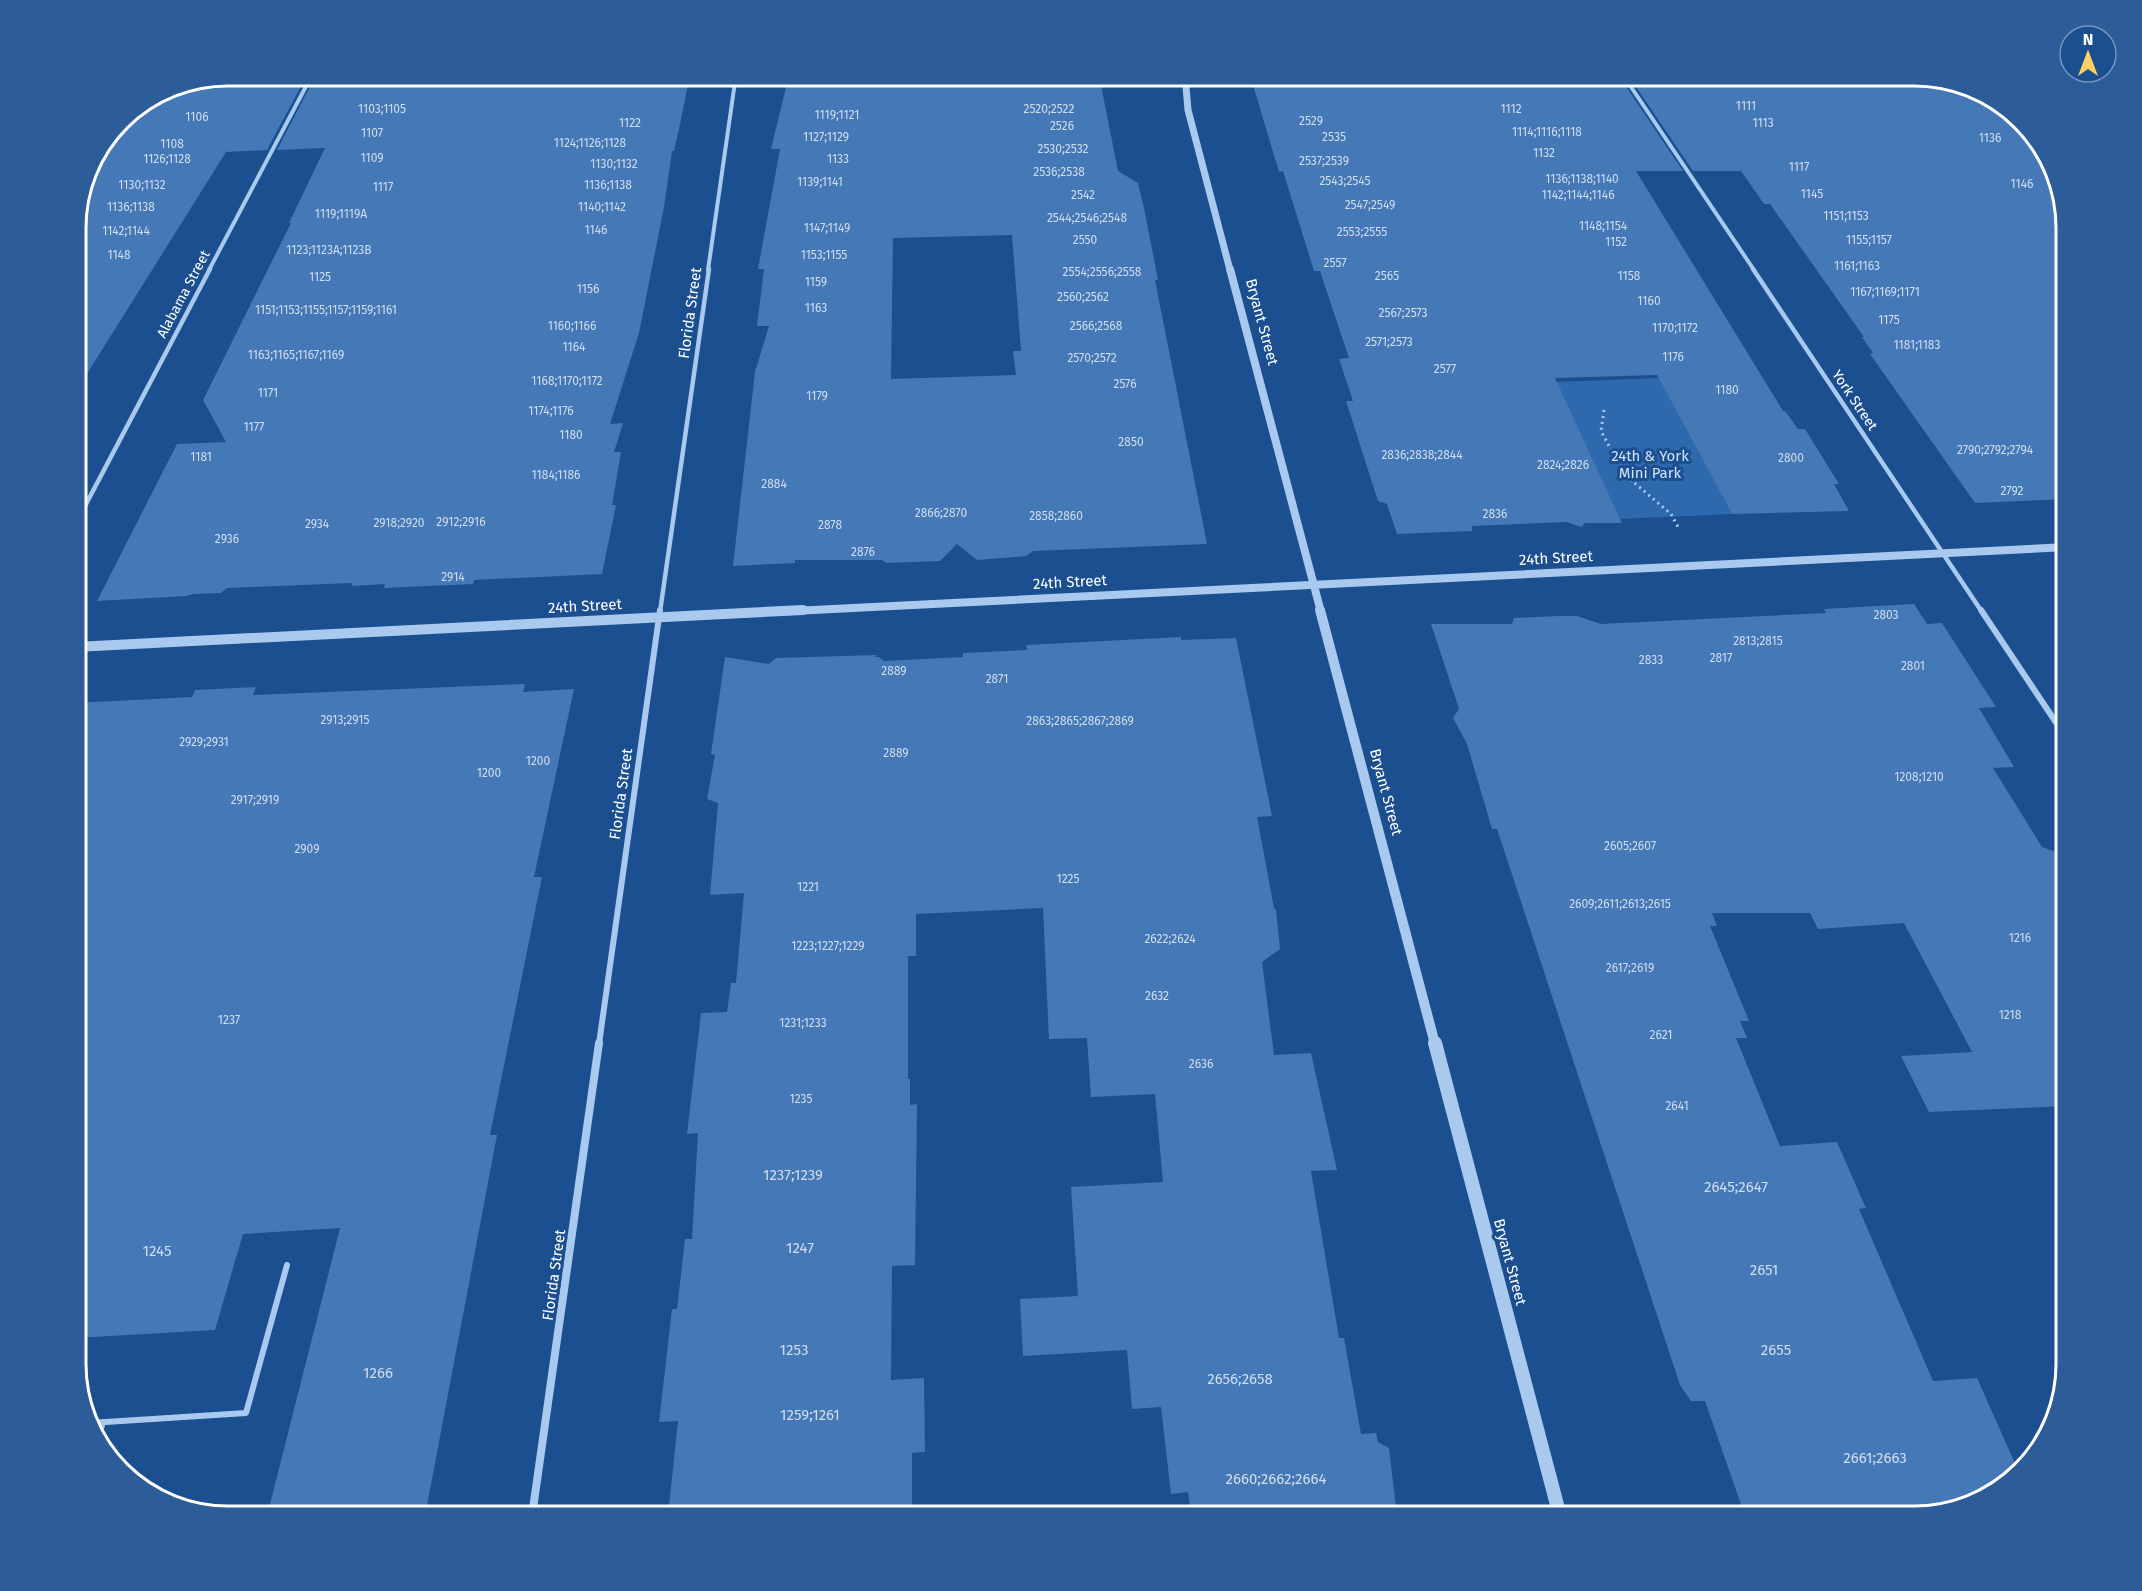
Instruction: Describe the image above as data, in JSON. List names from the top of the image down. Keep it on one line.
{"streets":{"street":["Alabama Street","Florida Street","Bryant Street","York Street","24th Street"]},"crossings":[["Florida Street","24th Street"],["Bryant Street","24th Street"],["York Street","24th Street"]],"parks":["24th & York Mini Park"],"house_numbers":["1111","1103;1105","2520;2522","1112","1119;1121","1106","2529","1122","1113","2526","1114;1116;1118","1107","1127;1129","2535","1136","1124;1126;1128","1108","2530;2532","1132","1109","1126;1128","1133","2537;2539","1130;1132","1117","2536;2538","1136;1138;1140","2543;2545","1139;1141","1146","1130;1132","1136;1138","1117","1145","2542","1142;1144;1146","2547;2549","1136;1138","1140;1142","1119;1119A","1151;1153","2544;2546;2548","1148;1154","1147;1149","1146","1142;1144","2553;2555","2550","1155;1157","1152","1123;1123A;1123B","1148","1153;1155","2557","1161;1163","2554;2556;2558","2565","1158","1125","1159","1156","1167;1169;1171","2560;2562","1160","1163","1151;1153;1155;1157;1159;1161","2567;2573","1175","1160;1166","2566;2568","1170;1172","2571;2573","1181;1183","1164","1163;1165;1167;1169","1176","2570;2572","2577","1168;1170;1172","2576","1180","1171","1179","1174;1176","1177","1180","2850","2790;2792;2794","2836;2838;2844","1181","2800","2824;2826","1184;1186","2884","2792","2866;2870","2836","2858;2860","2912;2916","2918;2920","2934","2878","2936","2876","2914","2803","2813;2815","2817","2833","2801","2889","2871","2913;2915","2863;2865;2867;2869","2929;2931","2889","1200","1200","1208;1210","2917;2919","2605;2607","2909","1225","1221","2609;2611;2613;2615","1216","2622;2624","1223;1227;1229","2617;2619","2632","1218","1237","1231;1233","2621","2636","1235","2641","1237;1239","2645;2647","1247","1245","2651","1253","2655","1266","2656;2658","1259;1261","2661;2663","2660;2662;2664"],"north":"top"}
